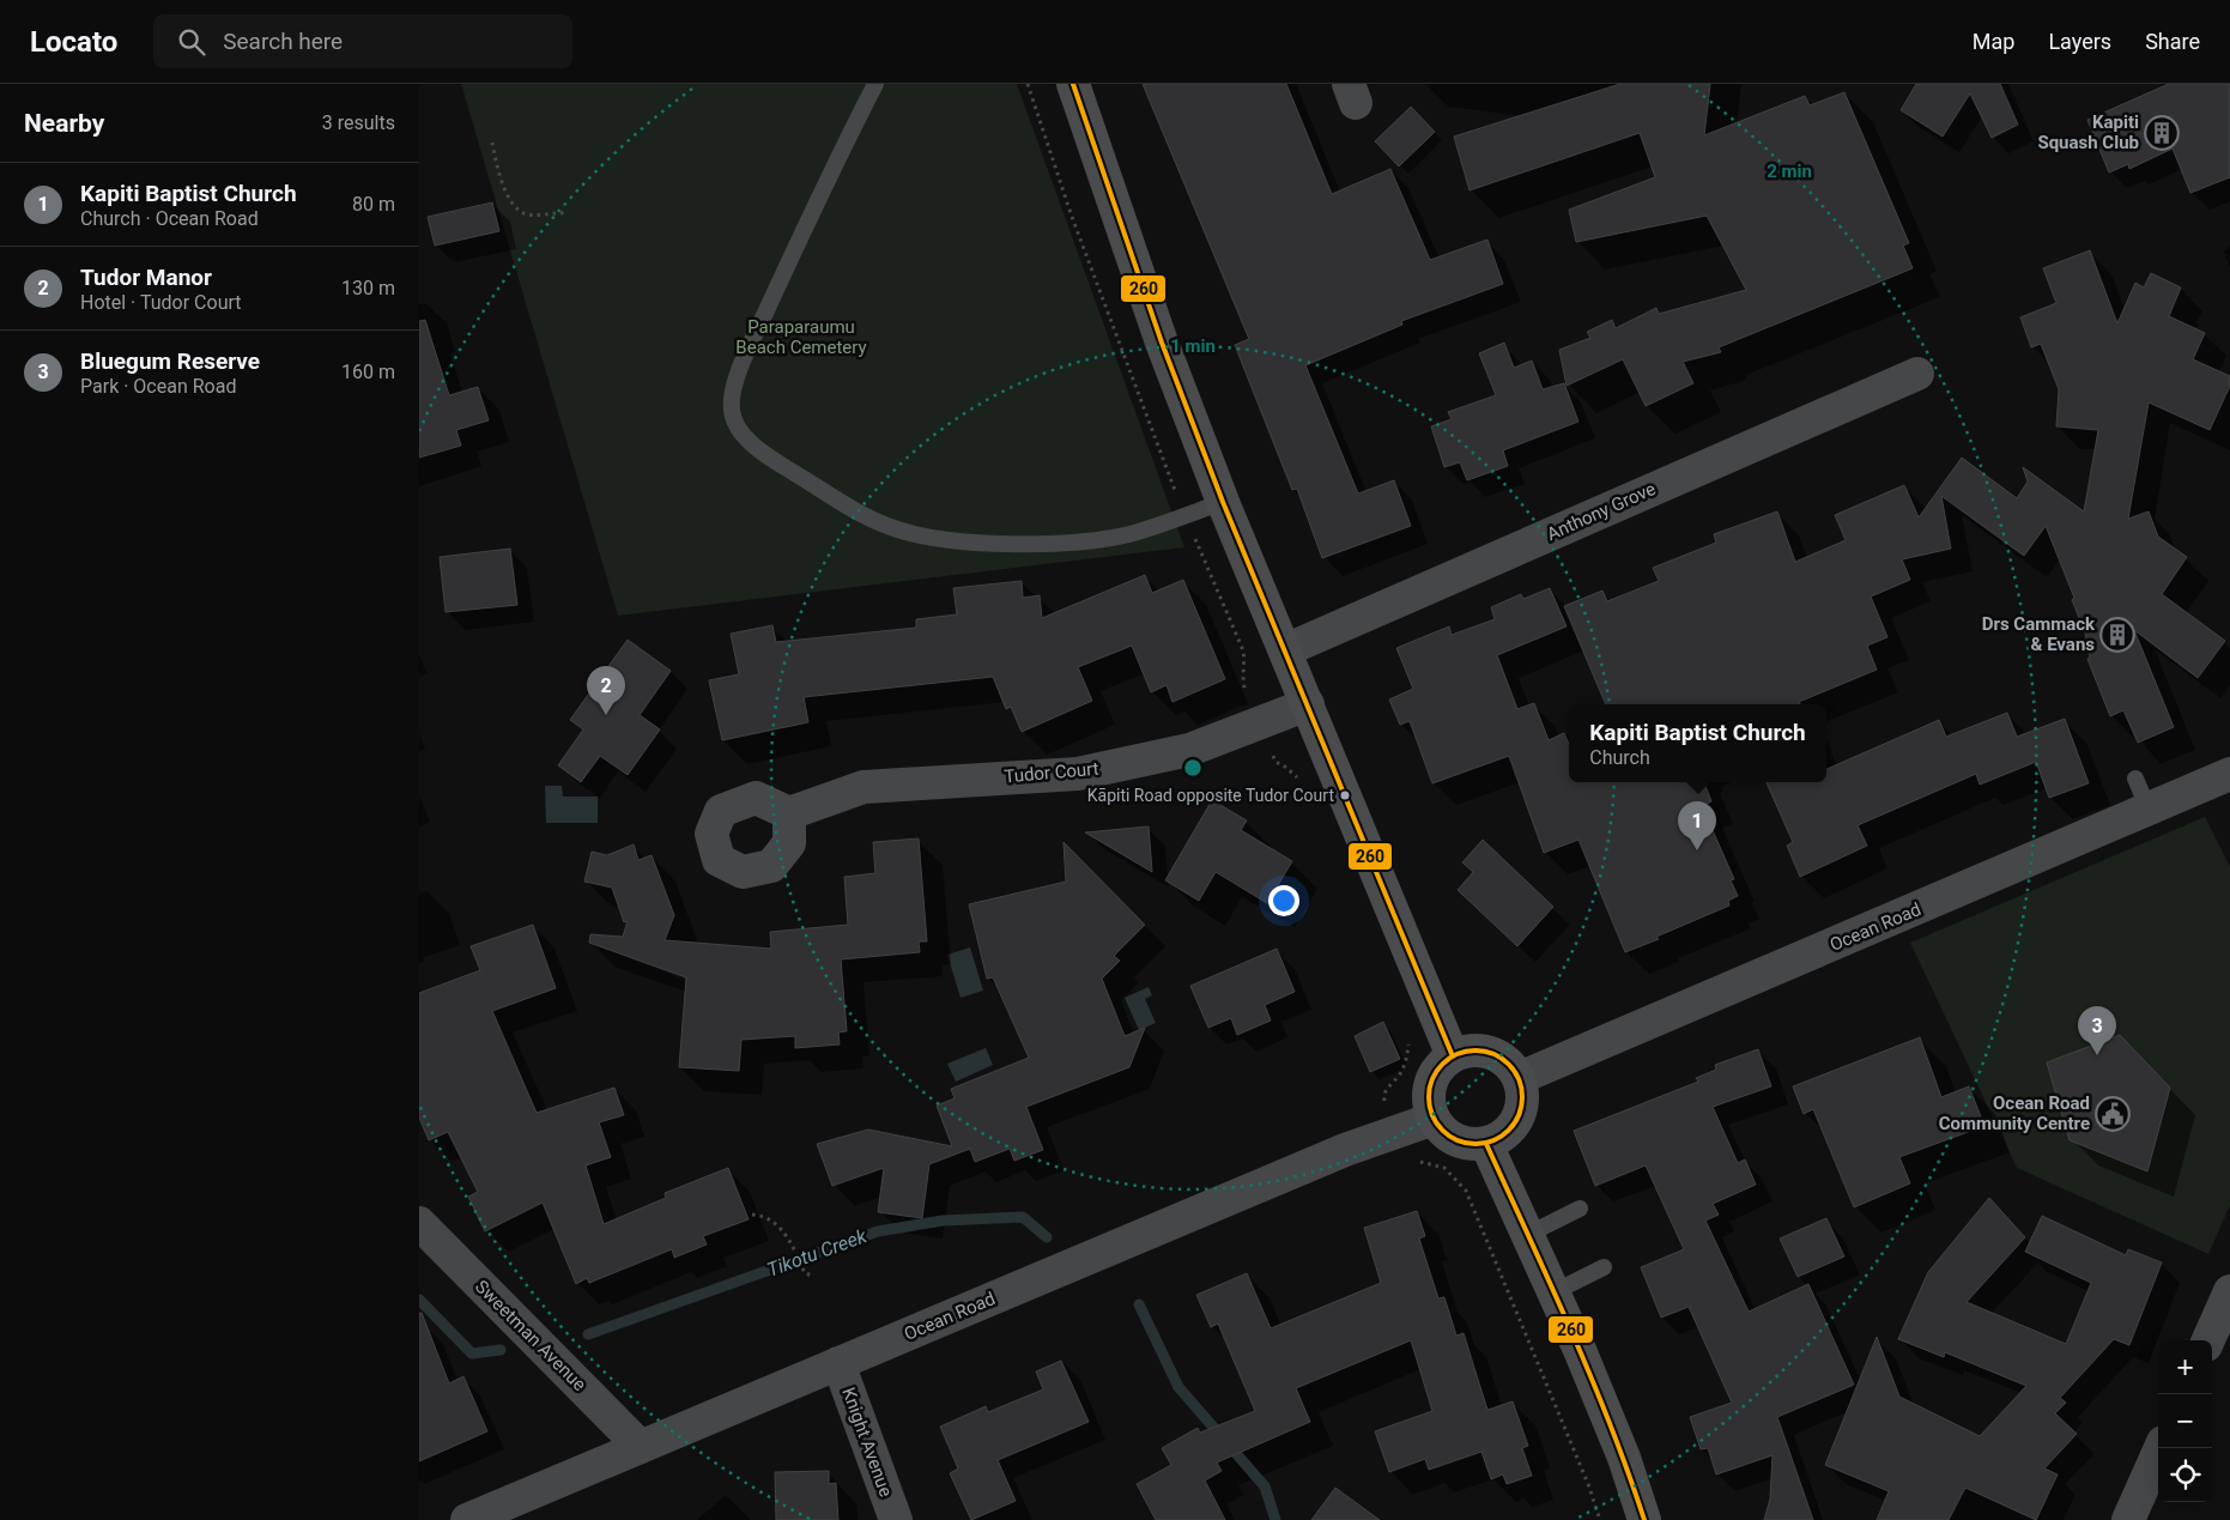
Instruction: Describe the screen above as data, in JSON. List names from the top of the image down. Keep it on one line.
{"streets":{"street":["Anthony Grove","Tudor Court","Ocean Road","Sweetman Avenue","Knight Avenue"]},"crossings":[["Ocean Road","Sweetman Avenue"],["Ocean Road","Knight Avenue"]],"water":["Tikotu Creek"],"parks":["Paraparaumu Beach Cemetery"],"places":{"building":["Kapiti Squash Club","Drs Cammack & Evans"],"other":["Kāpiti Road opposite Tudor Court"],"public building":["Ocean Road Community Centre"]},"lines":["transit line 260"],"page":{"header":"Locato","search":"Search here","nav":["Map","Layers","Share"],"heading":["Nearby","3 results"],"list":[{"mark":"1","name":"Kapiti Baptist Church","note":"Church · Ocean Road","value":"80 m"},{"mark":"2","name":"Tudor Manor","note":"Hotel · Tudor Court","value":"130 m"},{"mark":"3","name":"Bluegum Reserve","note":"Park · Ocean Road","value":"160 m"}],"pins":["2","1","3"],"popup":["Kapiti Baptist Church","Church"],"map_buttons":["+","−"]},"rings":["2 min","1 min"]}
